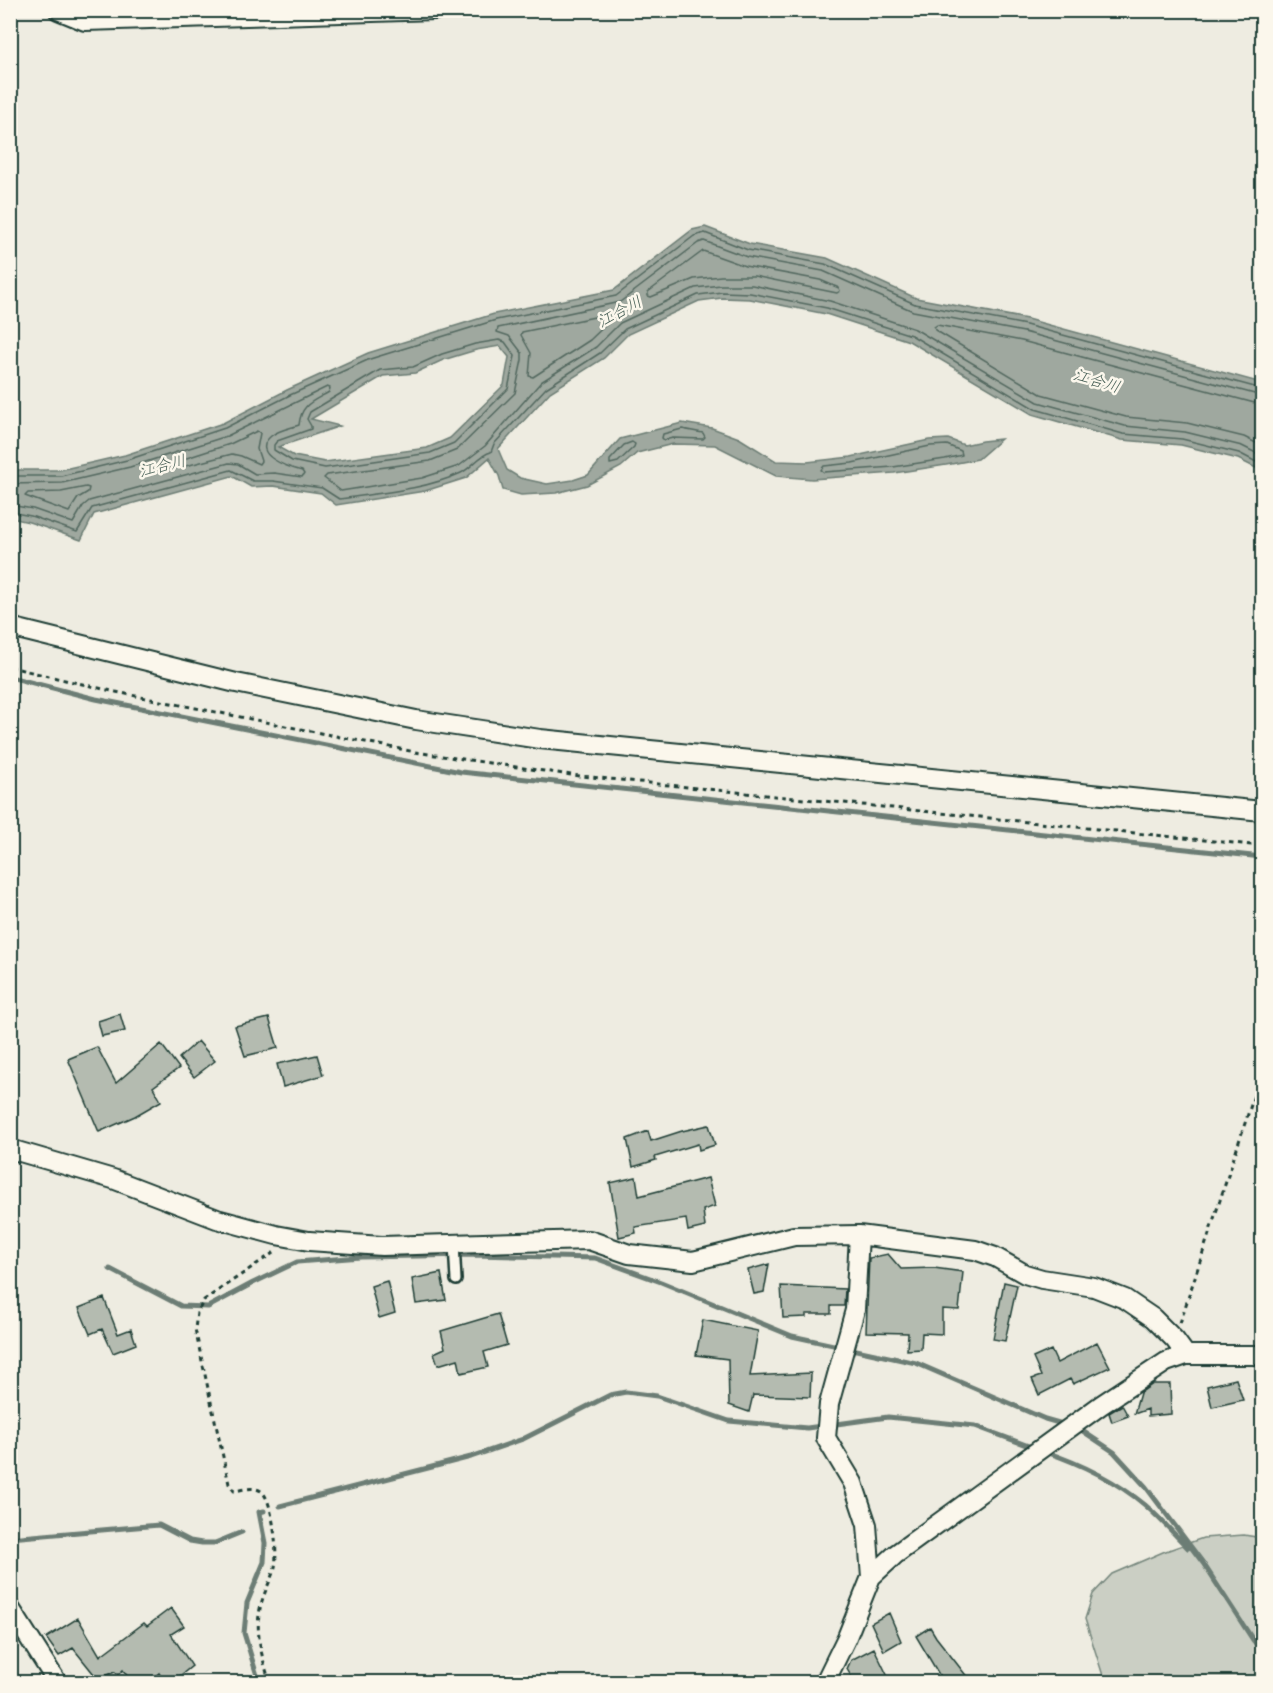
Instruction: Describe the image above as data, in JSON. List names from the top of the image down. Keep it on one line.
{"water":["江合川"]}
